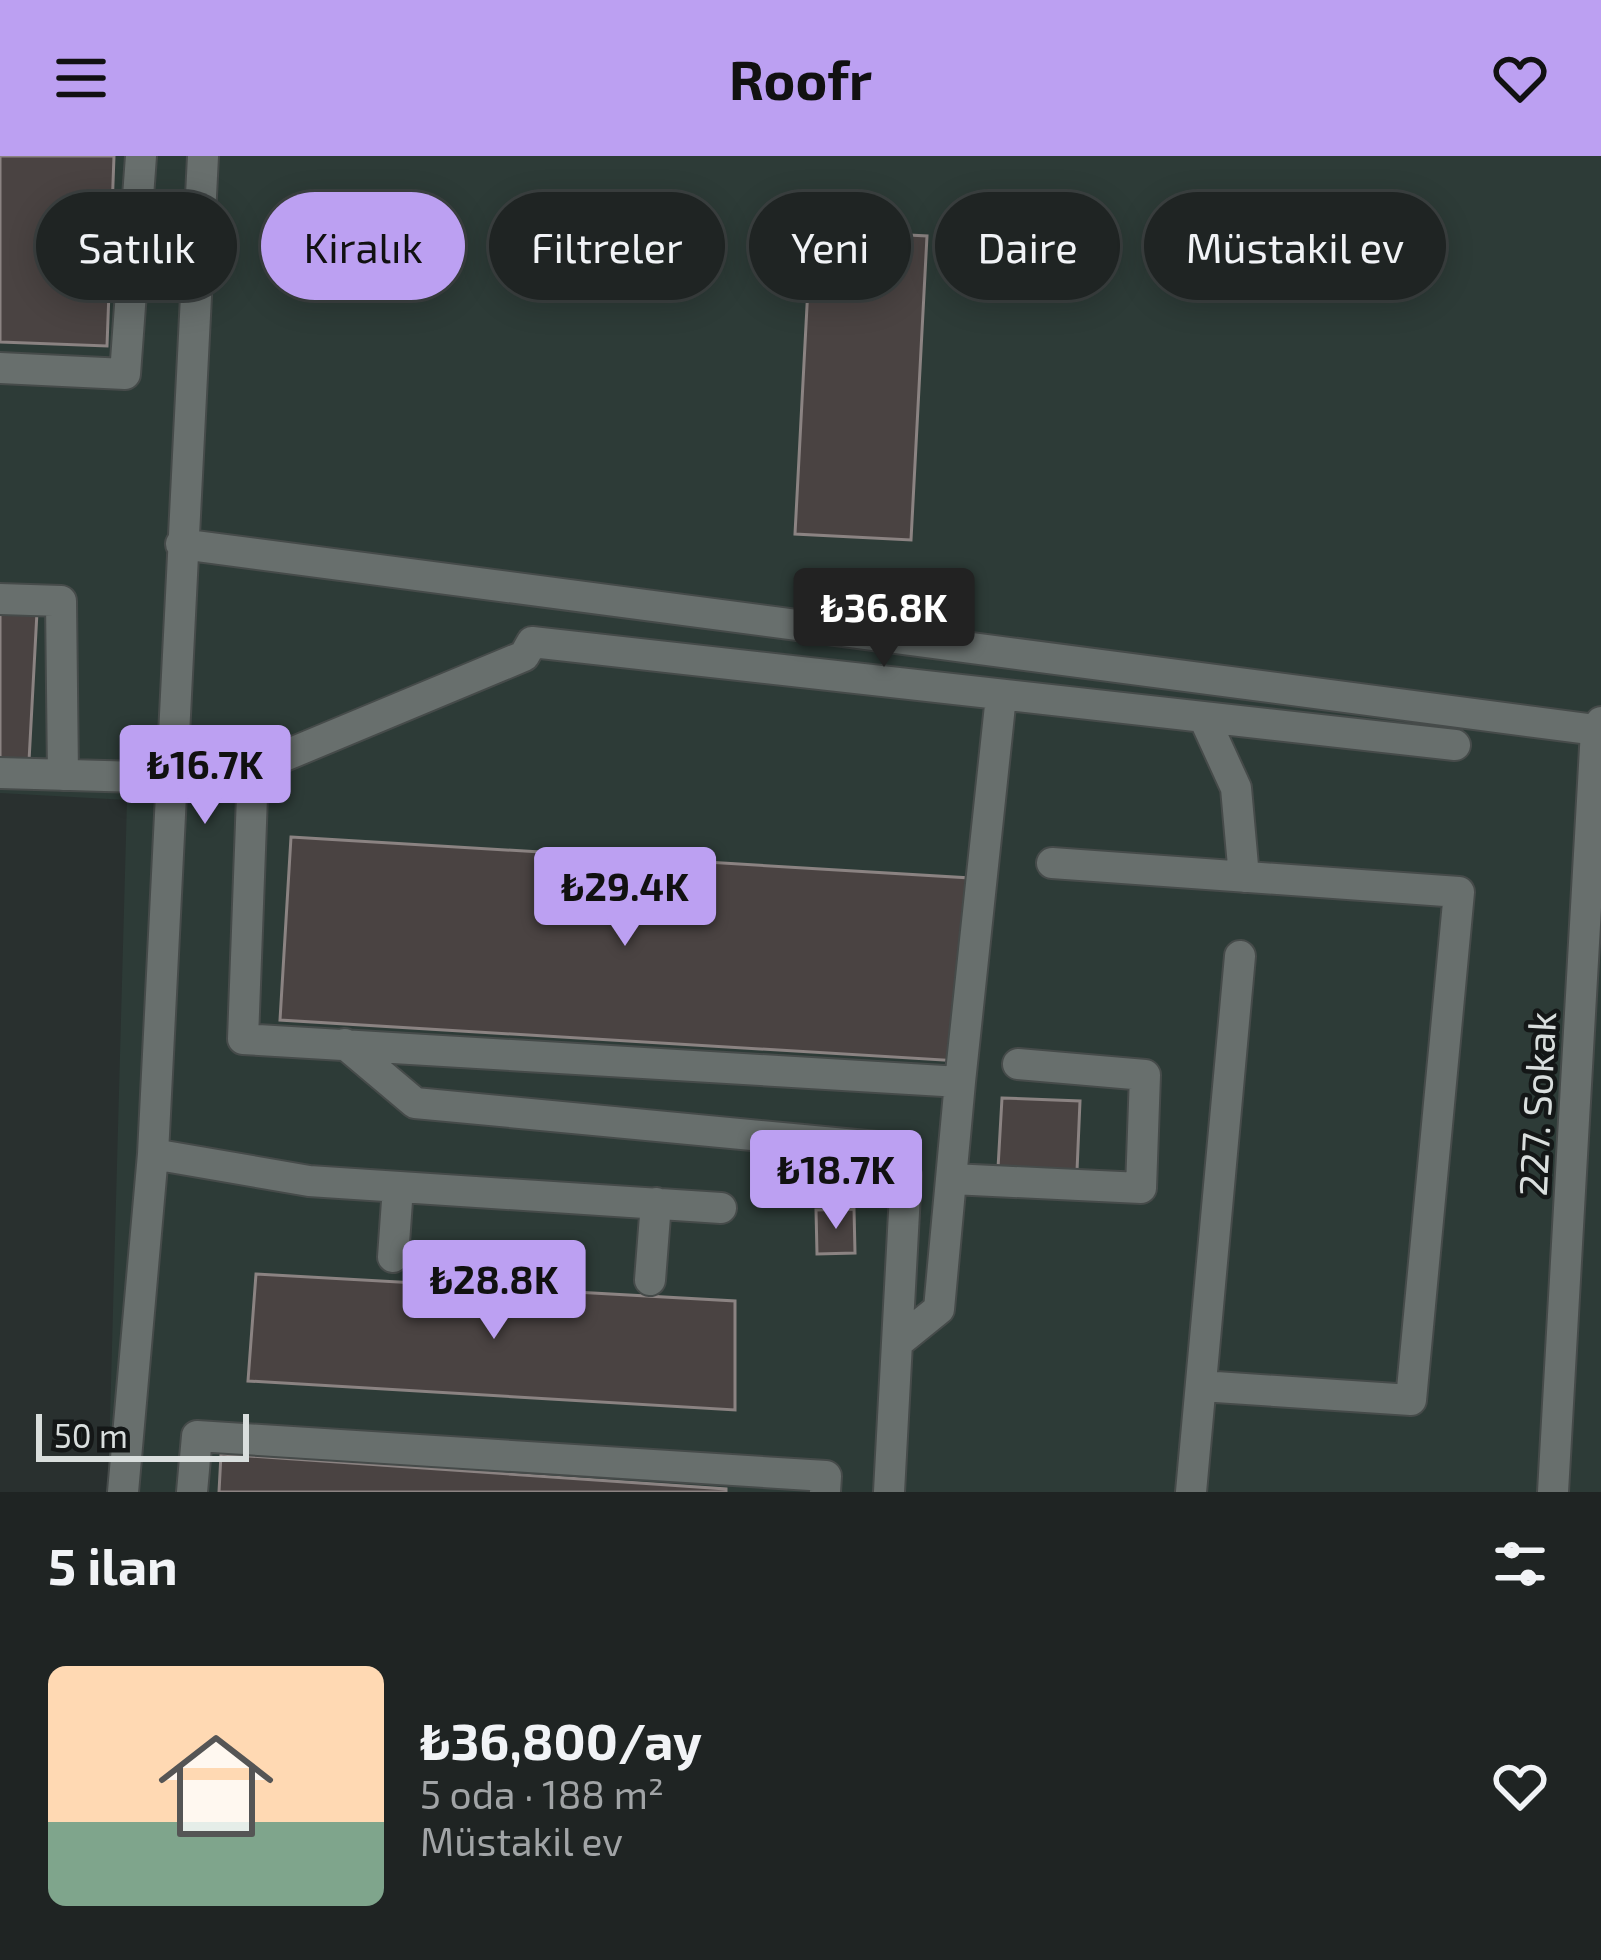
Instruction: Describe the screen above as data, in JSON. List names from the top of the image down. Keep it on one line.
{"streets":{"street":["227. Sokak"]},"scale_bar":"50 m","page":{"header":"Roofr","chip":["Satılık","Kiralık","Filtreler","Yeni","Daire","Müstakil ev"],"price":["₺36.8K","₺16.7K","₺29.4K","₺18.7K","₺28.8K"],"scale":"50 m","heading":"5 ilan","list":[{"name":"₺36,800/ay","note":"5 oda · 188 m² · Müstakil ev"}]}}
